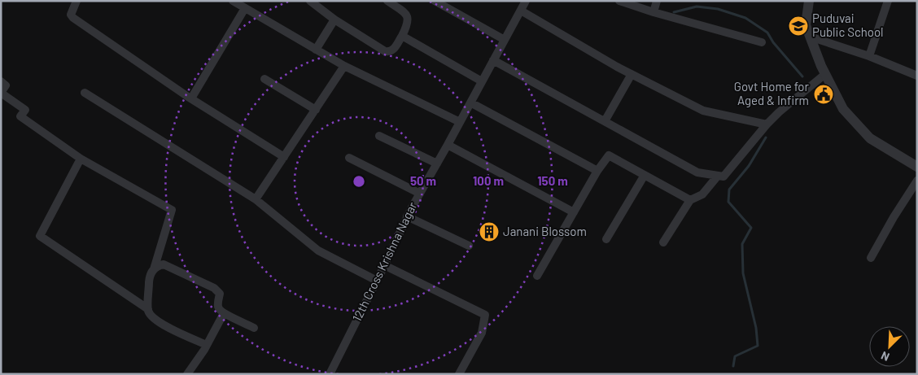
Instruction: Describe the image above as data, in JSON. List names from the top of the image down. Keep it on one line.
{"streets":{"street":["12th Cross Krishna Nagar"]},"places":{"school or university":["Puduvai Public School"],"public building":["Govt Home for Aged & Infirm"],"building":["Janani Blossom"]},"north":"bottom left","rings":["50 m","100 m","150 m"]}
